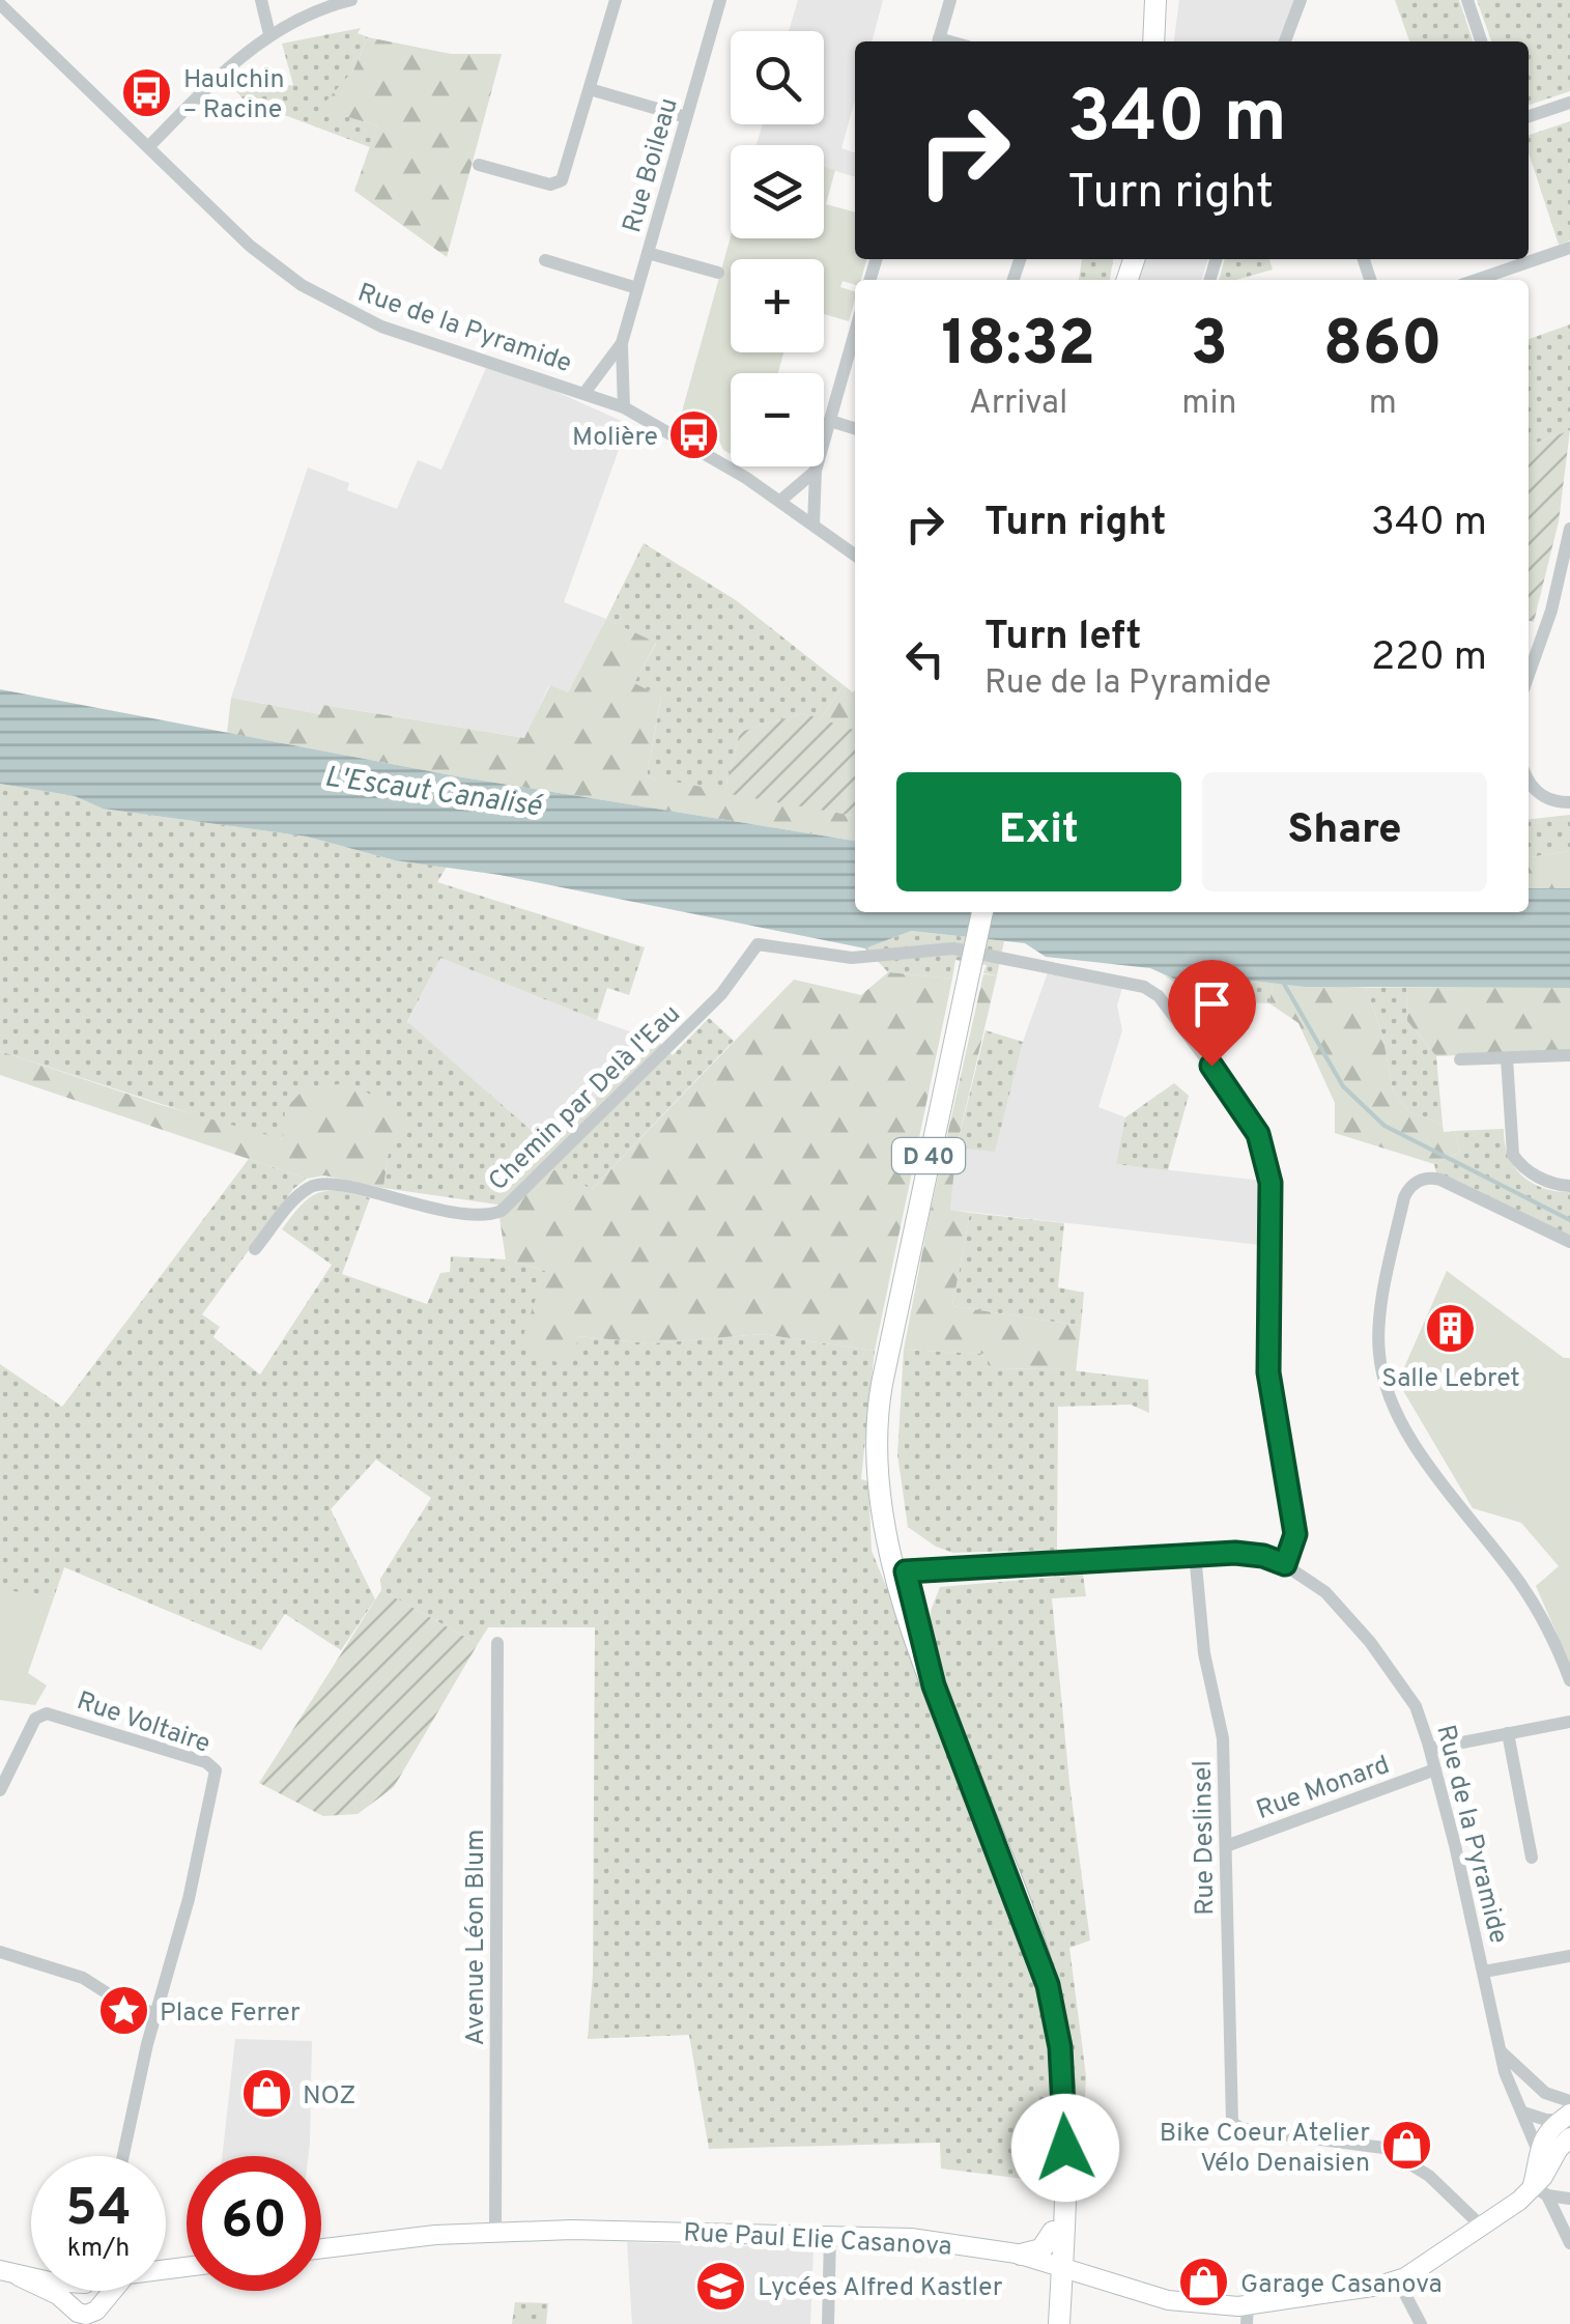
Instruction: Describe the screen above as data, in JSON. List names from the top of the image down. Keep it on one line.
{"streets":{"main road":["D 40","Rue Paul Elie Casanova"],"street":["Rue Boileau","Rue de la Pyramide","Chemin par Delà l'Eau","Rue Voltaire","Rue Monard","Rue Deslinsel","Avenue Léon Blum"]},"crossings":[["Rue Boileau","Rue de la Pyramide"],["Rue de la Pyramide","Rue Monard"],["Chemin par Delà l'Eau","D 40"],["D 40","Rue Paul Elie Casanova"],["Rue Monard","Rue Deslinsel"],["Rue Deslinsel","Rue Paul Elie Casanova"],["Avenue Léon Blum","Rue Paul Elie Casanova"]],"water":["L'Escaut Canalisé"],"places":{"bus stop":["Haulchin – Racine","Molière"],"building":["Salle Lebret"],"place":["Place Ferrer"],"shop":["NOZ","Bike Coeur Atelier Vélo Denaisien","Garage Casanova"],"school or university":["Lycées Alfred Kastler"]},"page":{"map_buttons":["+","−"],"turn":["340 m","Turn right"],"eta":["18:32","Arrival","3","min","860","m"],"list":[{"name":"Turn right","value":"340 m"},{"name":"Turn left","note":"Rue de la Pyramide","value":"220 m"}],"buttons":["Exit","Share"],"speed":"54 km/h","limit":"60"}}
